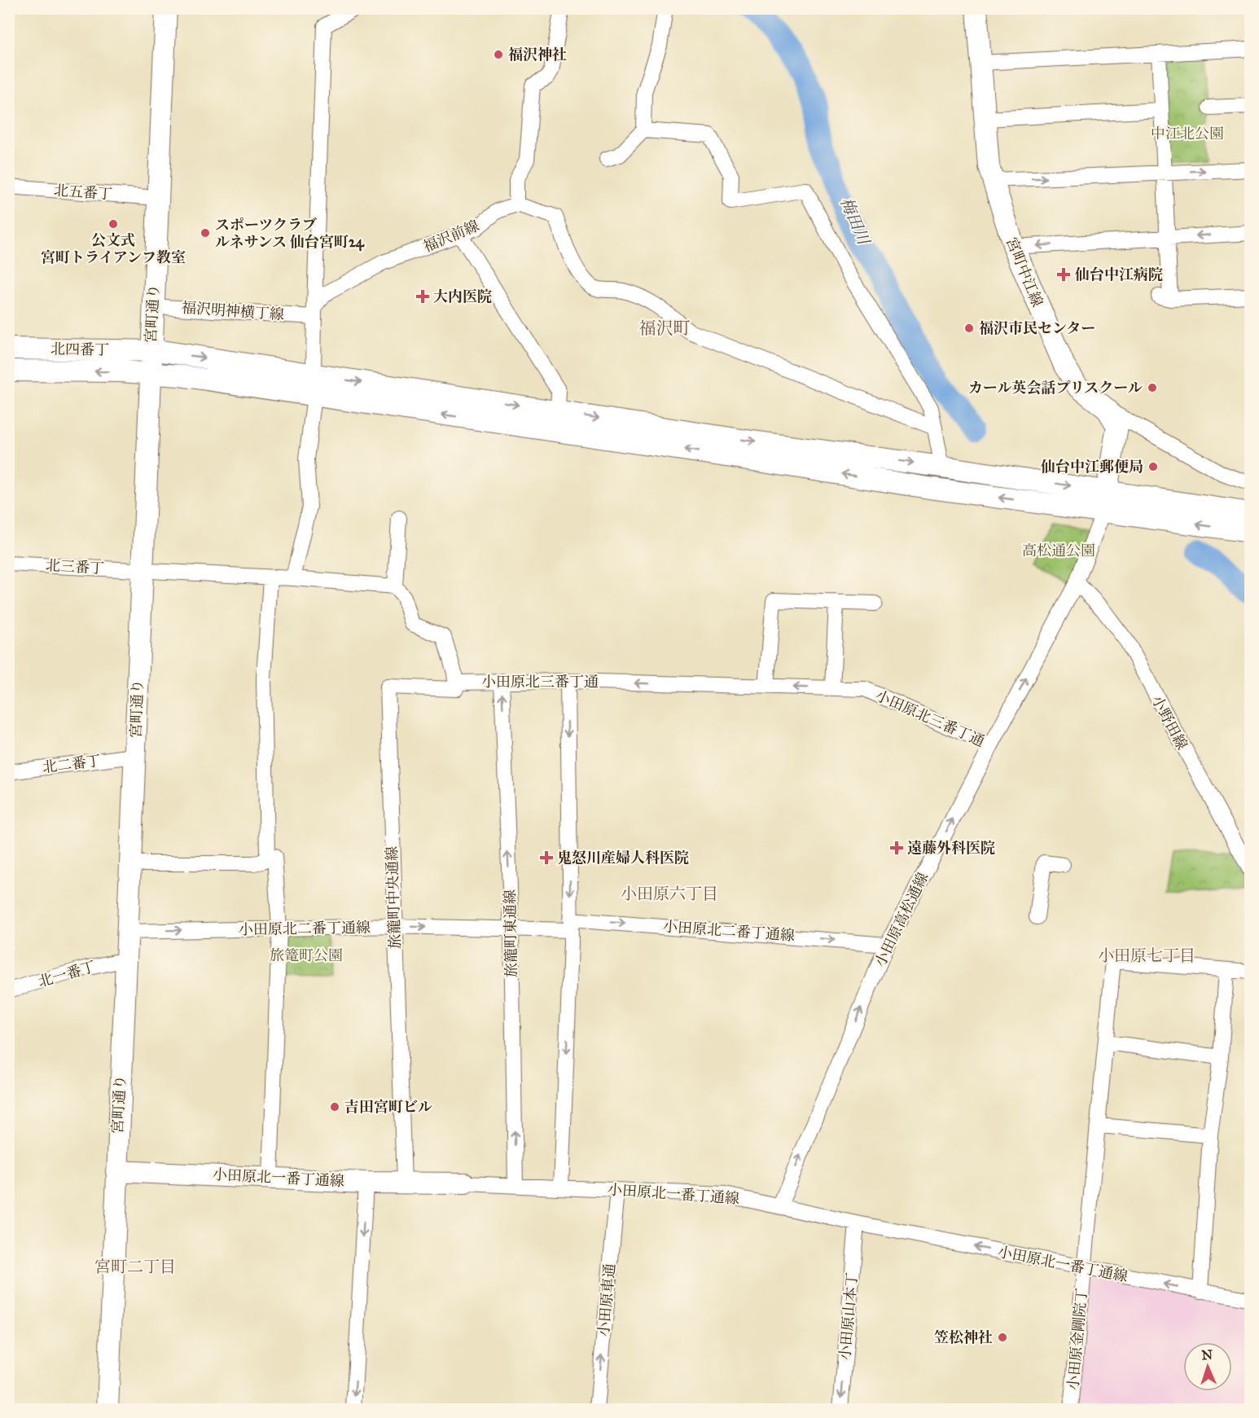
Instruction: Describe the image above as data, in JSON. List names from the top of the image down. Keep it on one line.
{"streets":{"street":["北五番丁","福沢前線","宮町中江線","福沢明神横丁線","宮町通り","北四番丁","北三番丁","小田原北三番丁通","小野田線","北二番丁","旅籠町中央通線","小田原高松通線","小田原北二番丁通線","旅籠町東通線","北一番丁","小田原北一番丁通線","小田原車通","小田原山本丁","小田原金剛院丁"]},"crossings":[["北五番丁","宮町通り"],["福沢前線","福沢明神横丁線"],["宮町中江線","北四番丁"],["宮町中江線","小田原高松通線"],["福沢明神横丁線","宮町通り"],["宮町通り","北四番丁"],["宮町通り","北三番丁"],["宮町通り","北二番丁"],["宮町通り","小田原北二番丁通線"],["宮町通り","北一番丁"],["宮町通り","小田原北一番丁通線"],["北四番丁","小田原高松通線"],["小田原北三番丁通","旅籠町中央通線"],["小田原北三番丁通","小田原高松通線"],["小田原北三番丁通","旅籠町東通線"],["小野田線","小田原高松通線"],["旅籠町中央通線","小田原北二番丁通線"],["旅籠町中央通線","小田原北一番丁通線"],["小田原高松通線","小田原北二番丁通線"],["小田原高松通線","小田原北一番丁通線"],["小田原北二番丁通線","旅籠町東通線"],["旅籠町東通線","小田原北一番丁通線"],["小田原北一番丁通線","小田原車通"],["小田原北一番丁通線","小田原山本丁"],["小田原北一番丁通線","小田原金剛院丁"]],"one_way":["小田原北三番丁通","小田原高松通線","小田原北二番丁通線","小田原車通","小田原山本丁"],"districts":["福沢町","小田原六丁目","小田原七丁目","宮町二丁目"],"water":["梅田川"],"parks":["中江北公園","高松通公園","旅篭町公園"],"places":{"other":["福沢神社","公文式 宮町トライアンフ教室","スポーツクラブ ルネサンス 仙台宮町24","福沢市民センター","カール英会話プリスクール","仙台中江郵便局","吉田宮町ビル","笠松神社"],"health":["仙台中江病院","大内医院","遠藤外科医院","鬼怒川産婦人科医院"]},"north":"top"}
